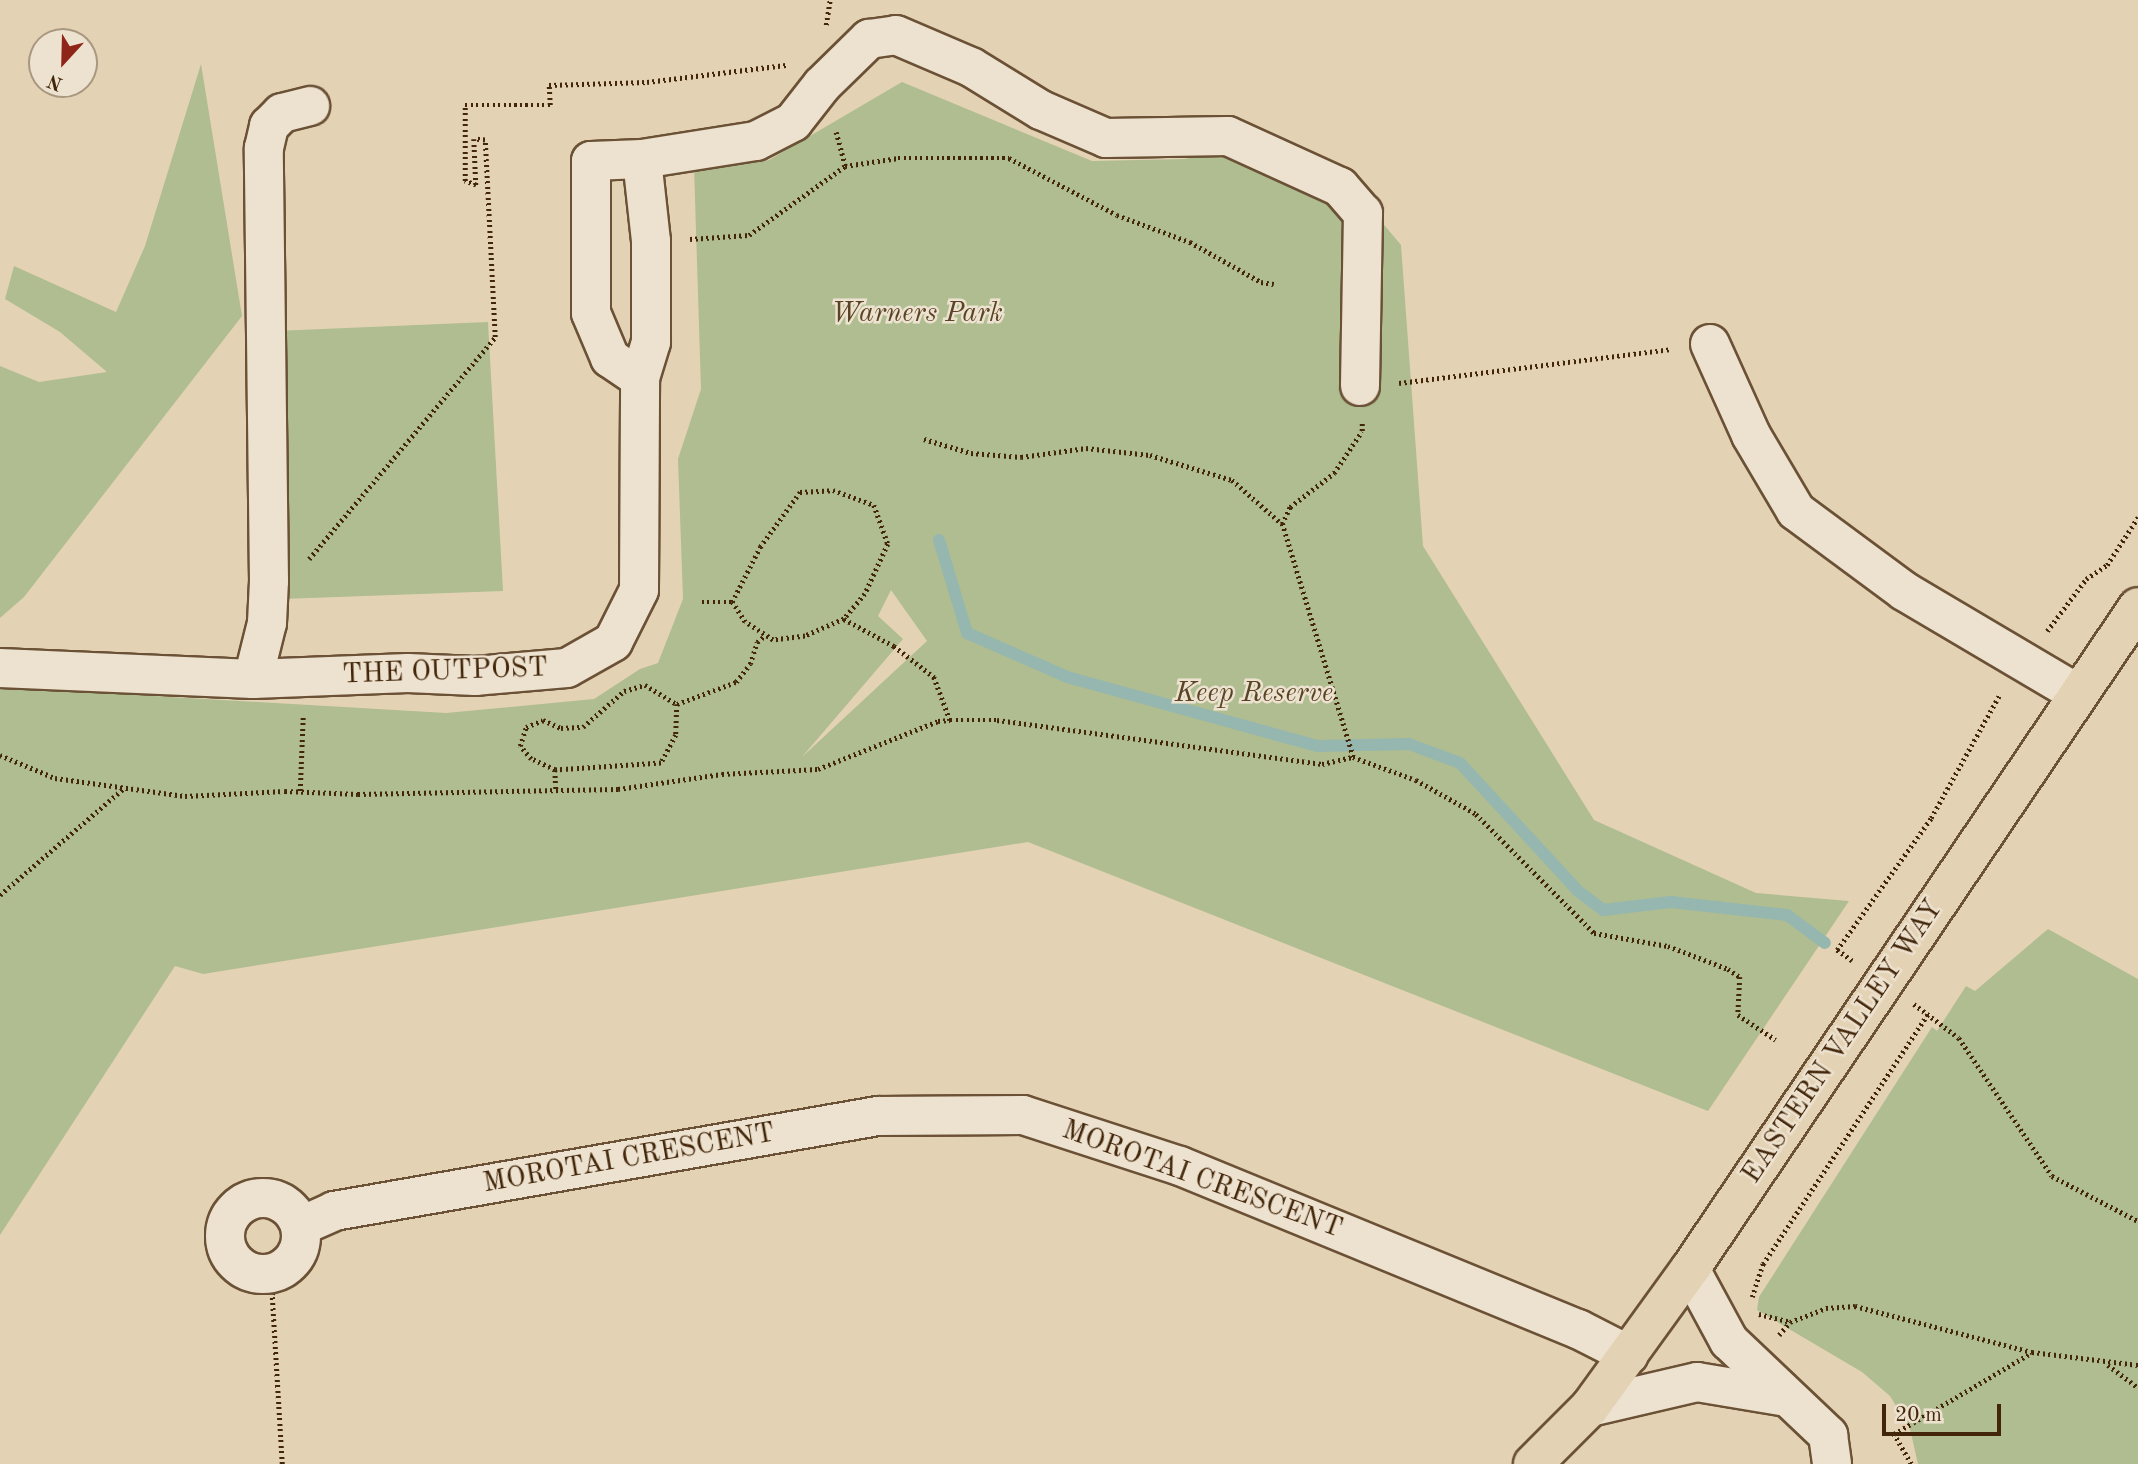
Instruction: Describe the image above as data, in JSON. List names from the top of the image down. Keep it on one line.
{"streets":{"main road":["EASTERN VALLEY WAY"],"street":["THE OUTPOST","MOROTAI CRESCENT"]},"crossings":[["EASTERN VALLEY WAY","MOROTAI CRESCENT"]],"parks":["Warners Park","Keep Reserve"],"scale_bar":"20 m","north":"bottom"}
